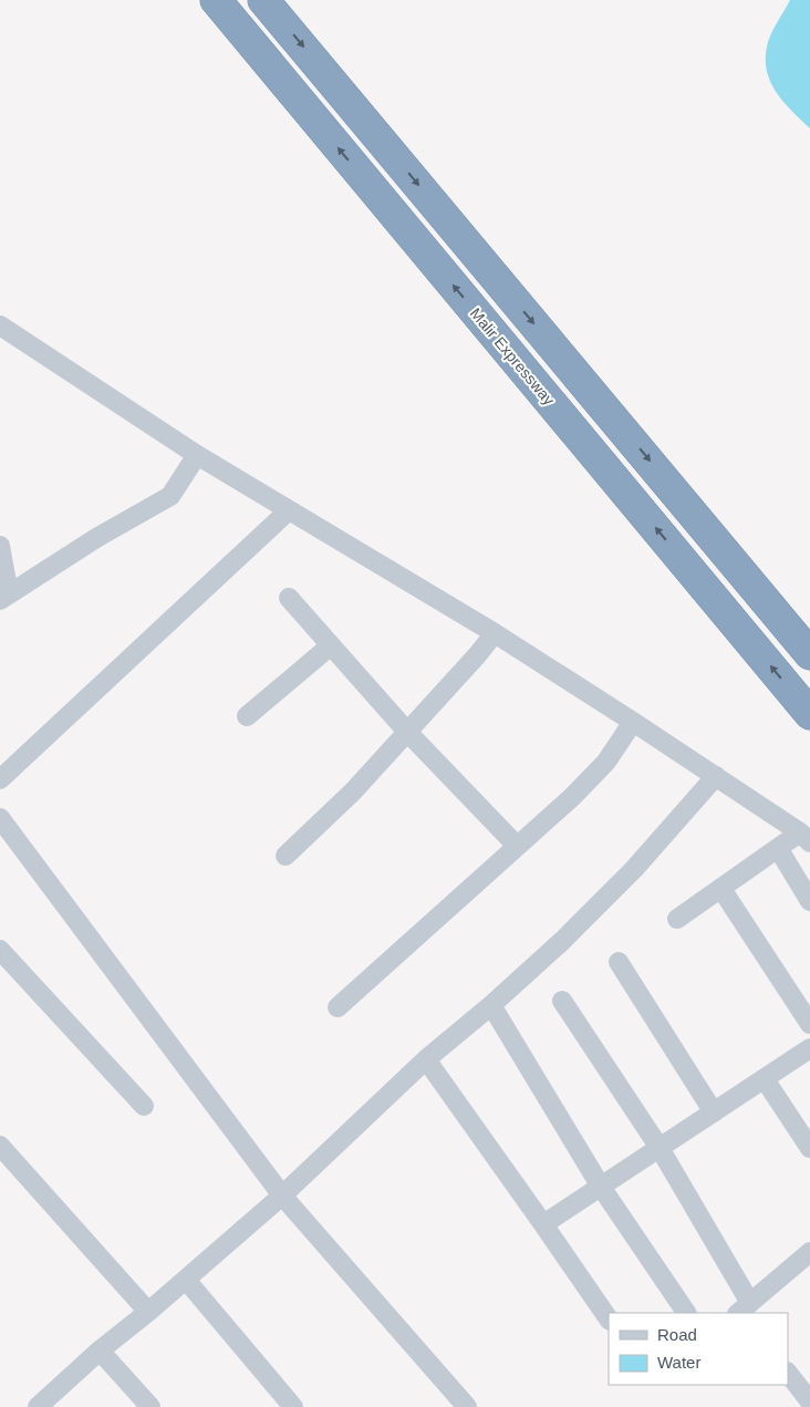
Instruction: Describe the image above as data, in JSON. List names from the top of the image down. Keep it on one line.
{"streets":{"highway":["Malir Expressway"]},"legend":["Road","Water"]}
